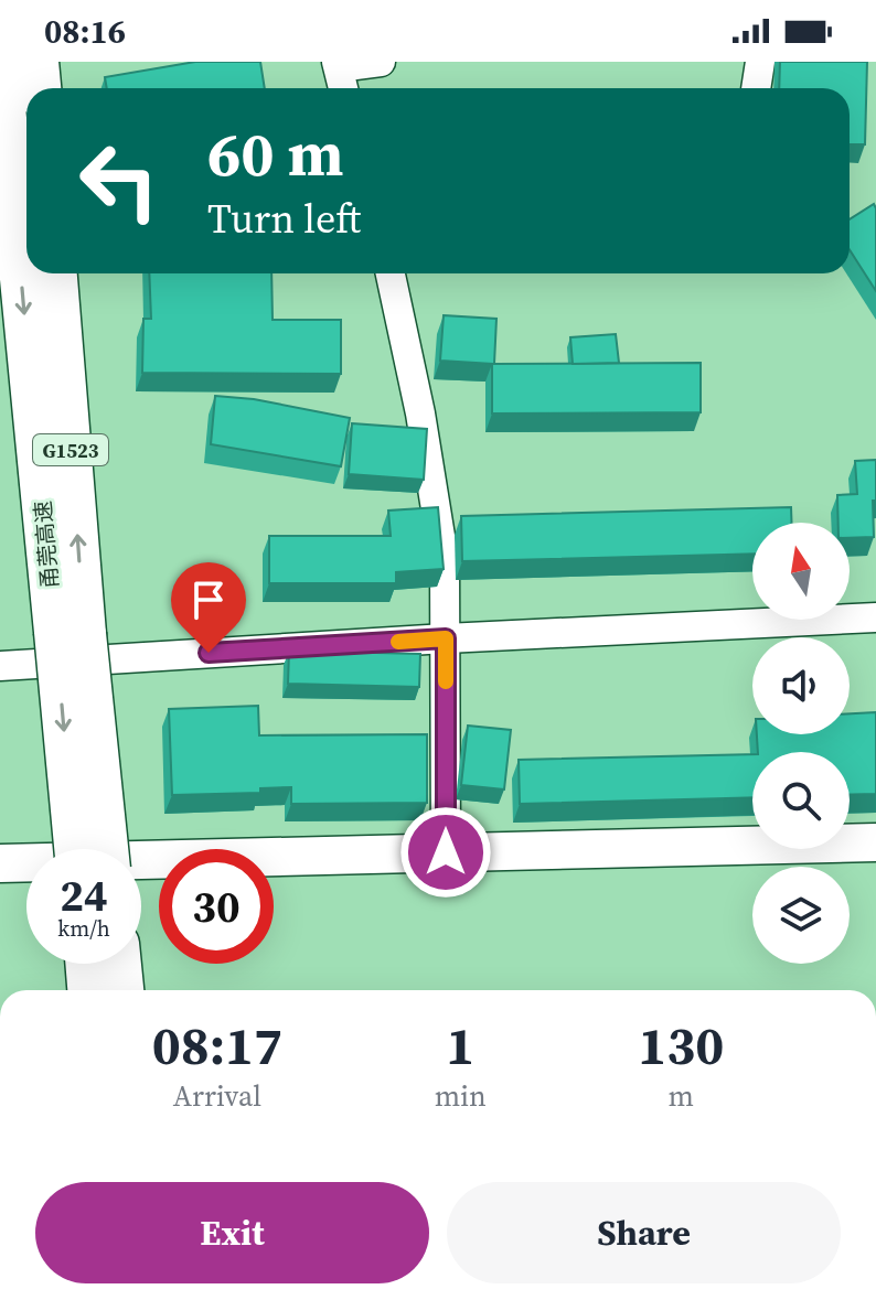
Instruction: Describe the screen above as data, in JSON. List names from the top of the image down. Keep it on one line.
{"streets":{"highway":["G1523","甬莞高速"]},"north":"top","page":{"status":"08:16","turn":["60 m","Turn left"],"speed":"24 km/h","limit":"30","eta":["08:17","Arrival","1","min","130","m"],"buttons":["Exit","Share"]}}
